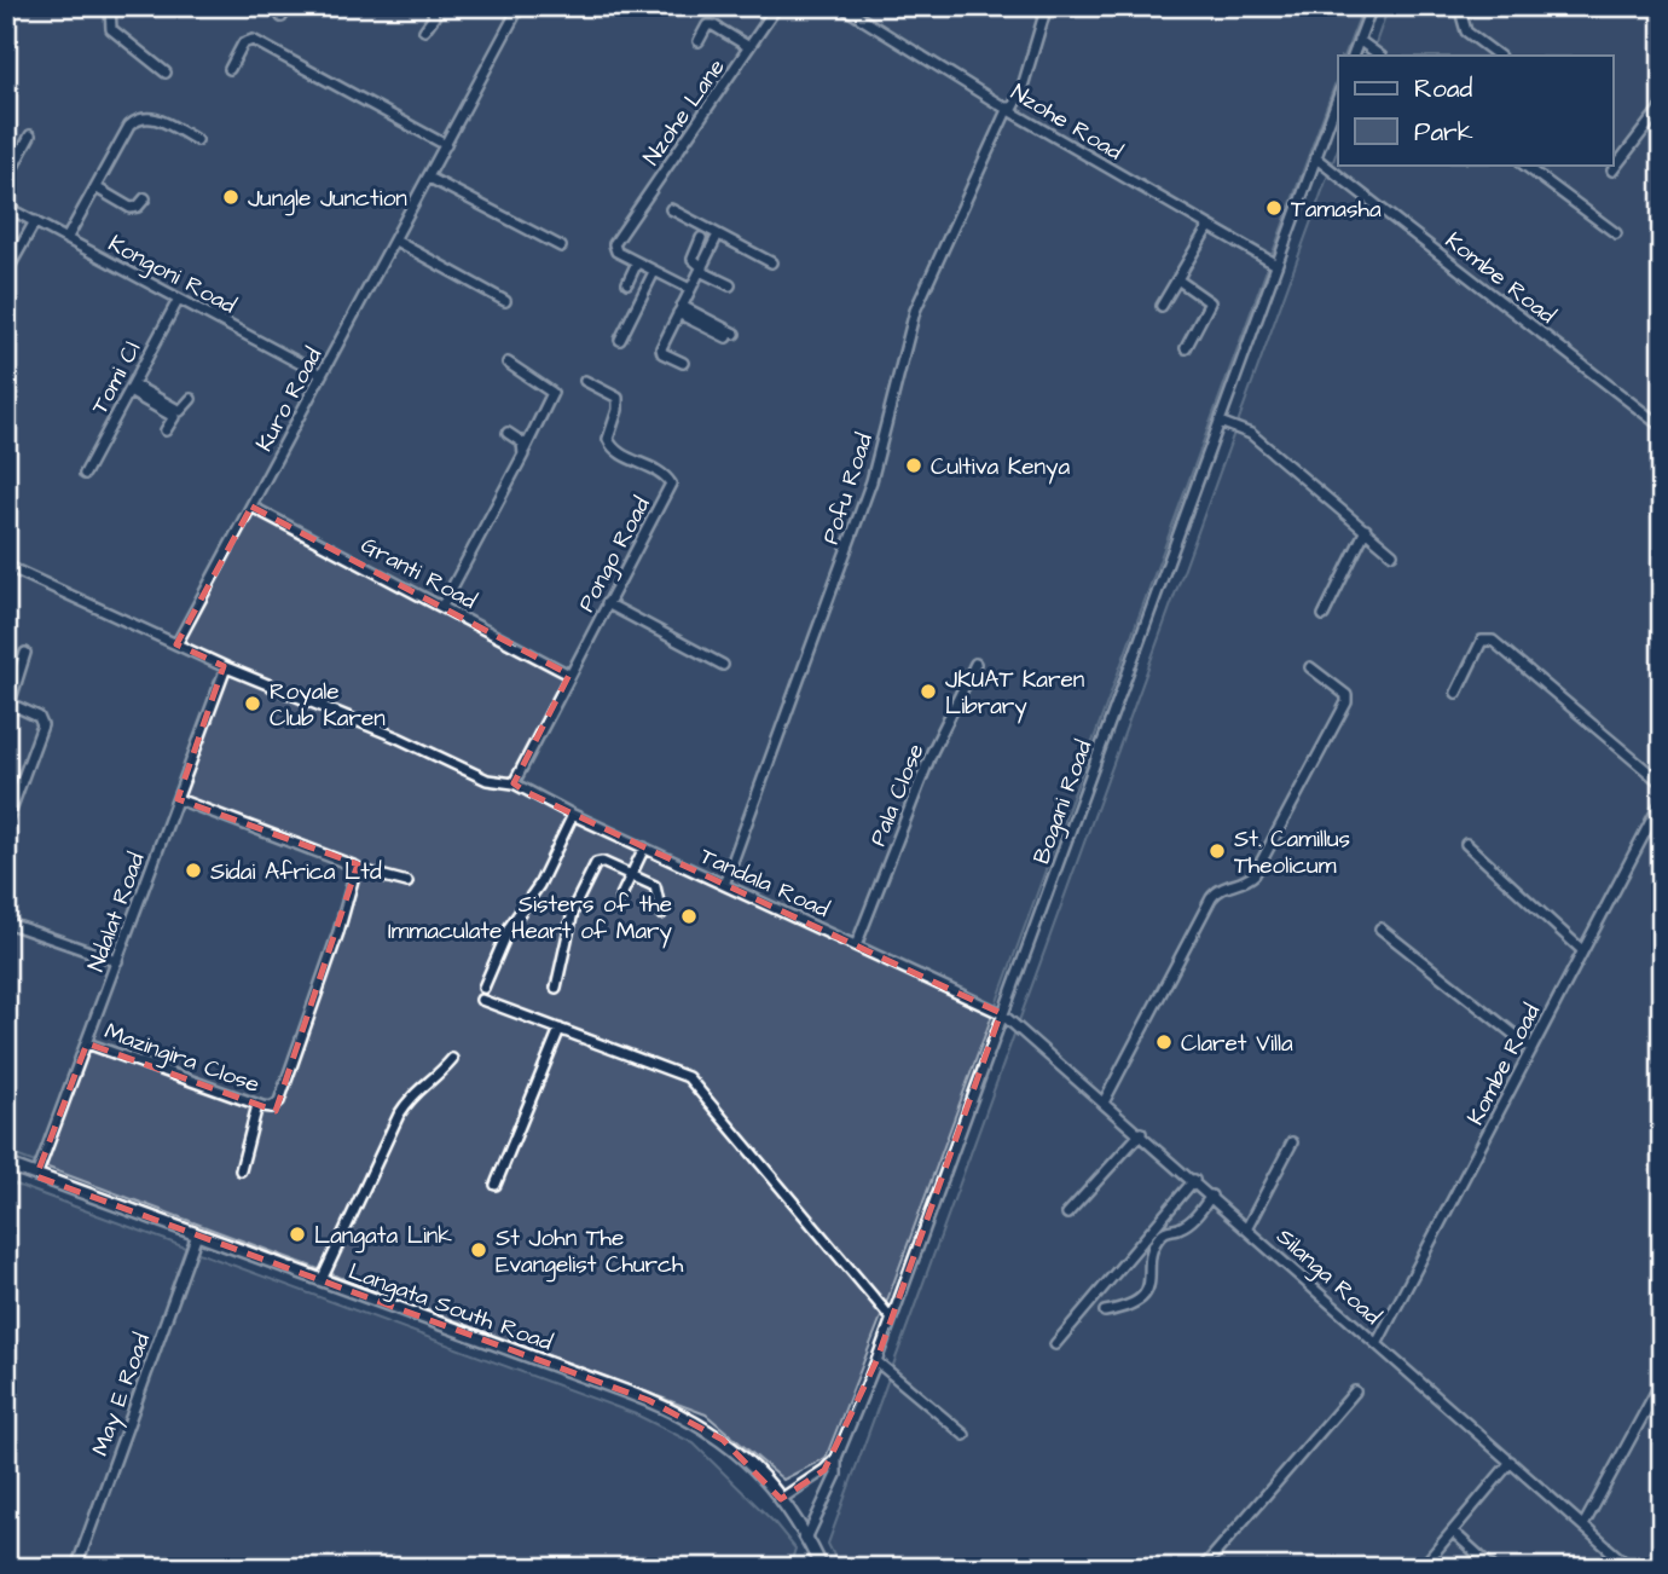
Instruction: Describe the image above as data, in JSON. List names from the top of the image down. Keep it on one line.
{"streets":{"street":["Nzohe Lane","Nzohe Road","Kongoni Road","Kombe Road","Tomi Cl","Kuro Road","Pofu Road","Pongo Road","Granti Road","Pala Close","Bogani Road","Tandala Road","Ndalat Road","Mazingira Close","Silanga Road","Langata South Road","May E Road"]},"crossings":[["Nzohe Road","Pofu Road"],["Nzohe Road","Bogani Road"],["Kongoni Road","Tomi Cl"],["Kongoni Road","Kuro Road"],["Kombe Road","Bogani Road"],["Kombe Road","Silanga Road"],["Kuro Road","Granti Road"],["Kuro Road","Tandala Road"],["Pofu Road","Tandala Road"],["Pongo Road","Granti Road"],["Pongo Road","Tandala Road"],["Pala Close","Tandala Road"],["Bogani Road","Tandala Road"],["Bogani Road","Silanga Road"],["Bogani Road","Langata South Road"],["Tandala Road","Ndalat Road"],["Tandala Road","Silanga Road"],["Ndalat Road","Mazingira Close"],["Ndalat Road","Langata South Road"],["Langata South Road","May E Road"]],"places":["Jungle Junction","Tamasha","Cultiva Kenya","JKUAT Karen Library","Royale Club Karen","St. Camillus Theolicum","Sidai Africa Ltd","Sisters of the Immaculate Heart of Mary","Claret Villa","Langata Link","St John The Evangelist Church"],"legend":["Road","Park"]}
